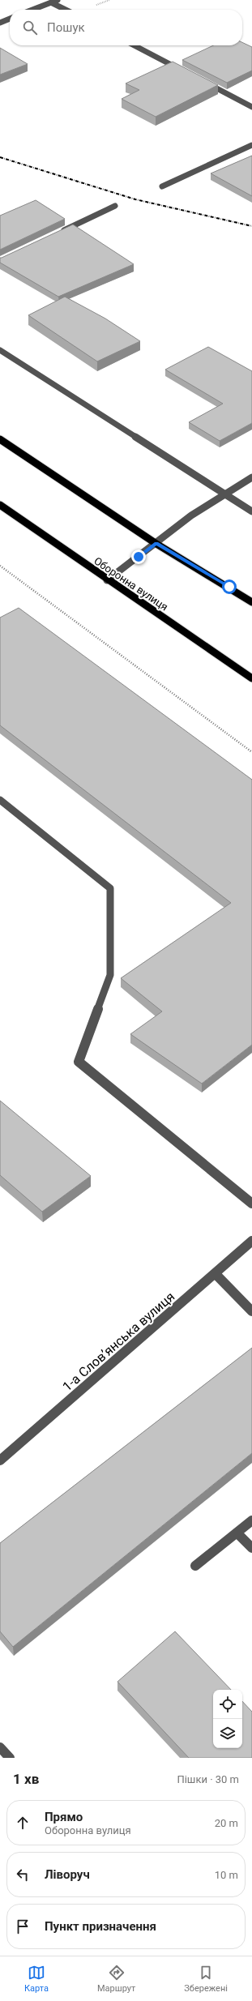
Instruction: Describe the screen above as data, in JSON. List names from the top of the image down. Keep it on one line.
{"streets":{"main road":["Оборонна вулиця"],"street":["1-а Слов’янська вулиця"]},"page":{"search":"Пошук","heading":["1 хв","Пішки · 30 m"],"list":[["Прямо","Оборонна вулиця","20 m"],["Ліворуч","10 m"],"Пункт призначення"],"nav":["Карта","Маршрут","Збережені"]}}
